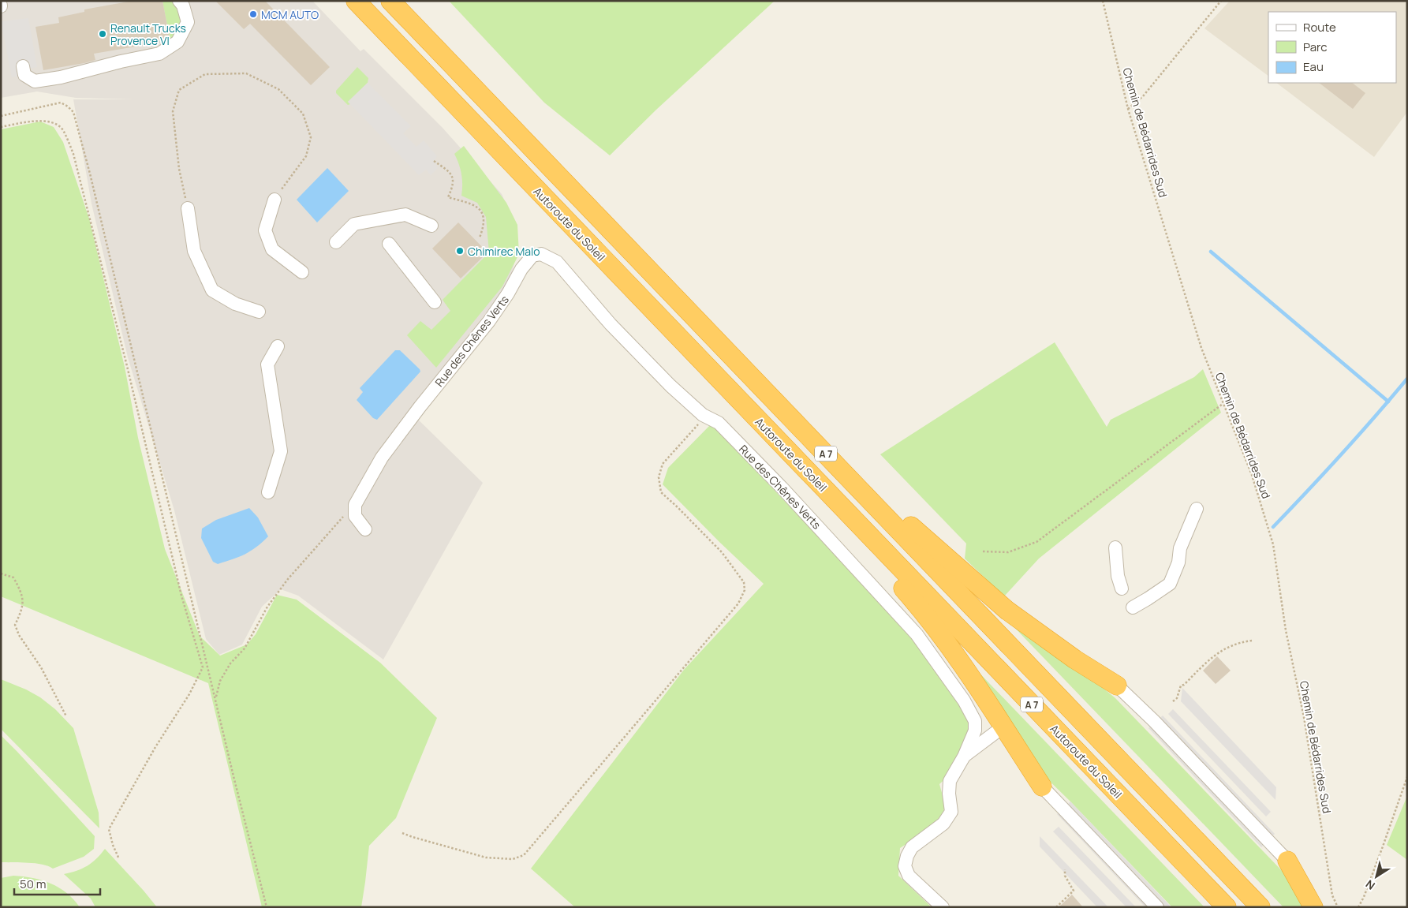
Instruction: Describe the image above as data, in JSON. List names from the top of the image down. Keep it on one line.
{"streets":{"highway":["Autoroute du Soleil","A 7"],"street":["Rue des Chênes Verts"],"path":["Chemin de Bédarrides Sud"]},"places":["MCM AUTO","Renault Trucks Provence VI","Chimirec Malo"],"legend":["Route","Parc","Eau"],"scale_bar":"50 m","north":"bottom left"}
